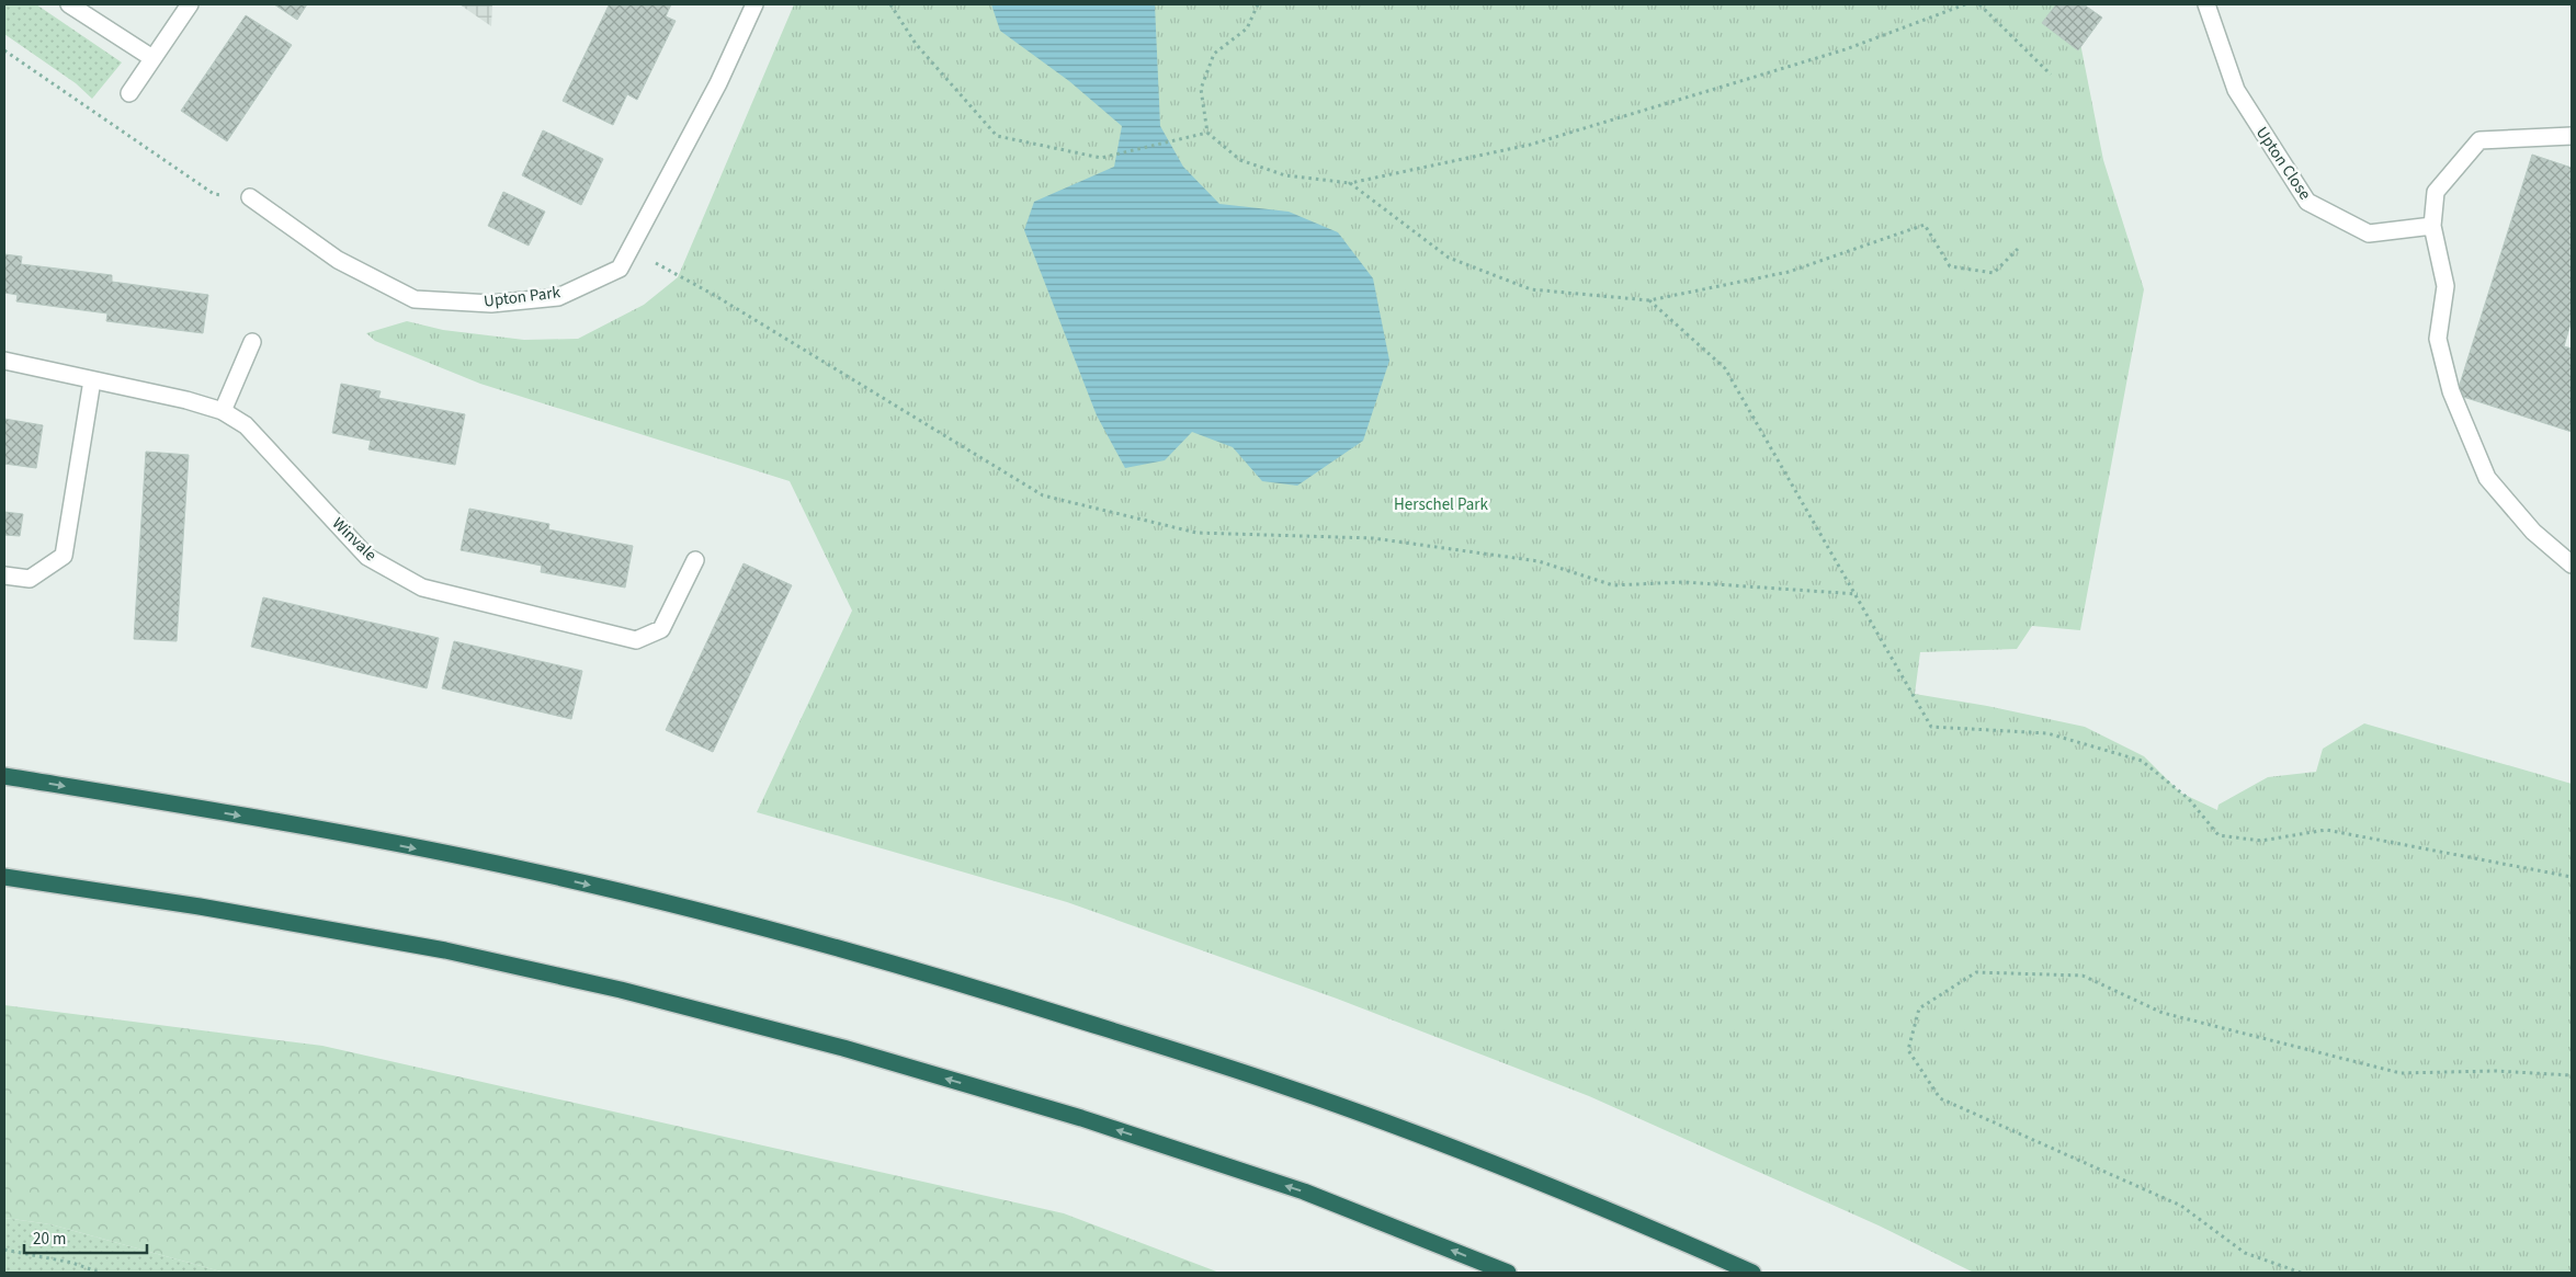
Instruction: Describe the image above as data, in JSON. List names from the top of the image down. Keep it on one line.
{"streets":{"street":["Upton Close","Upton Park","Winvale"]},"parks":["Herschel Park"],"scale_bar":"20 m"}
